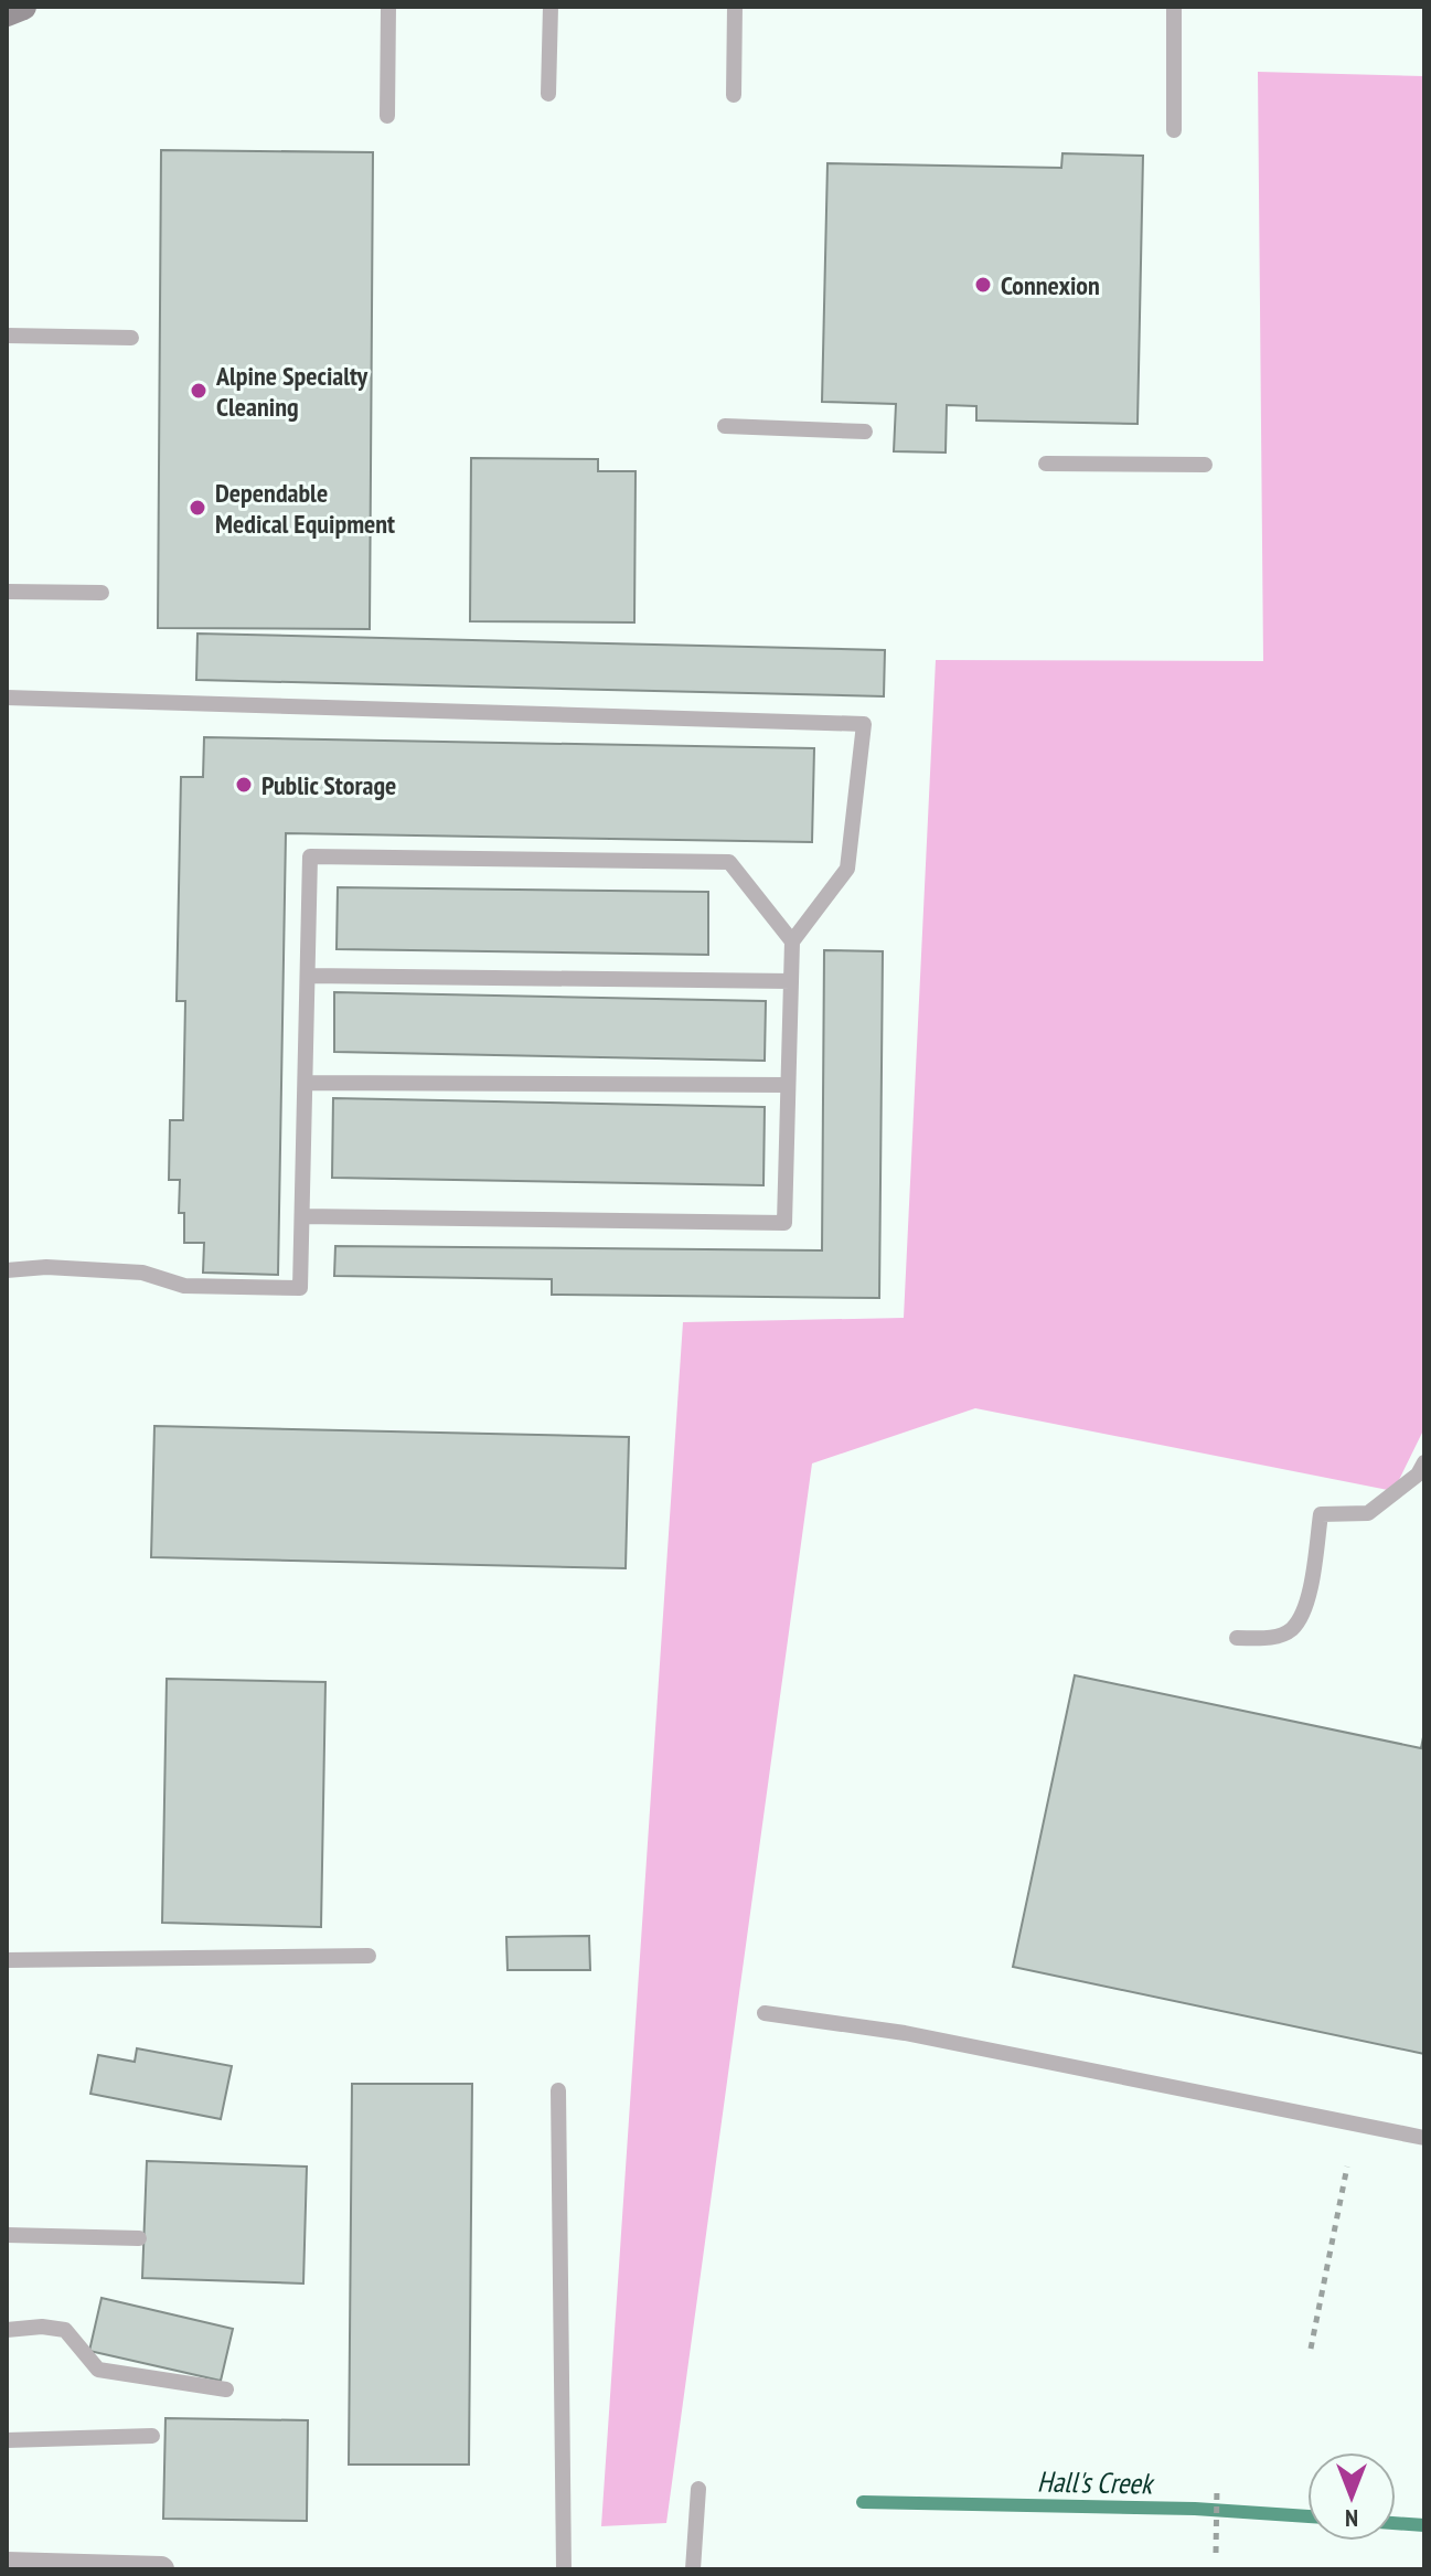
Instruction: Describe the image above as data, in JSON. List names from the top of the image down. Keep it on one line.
{"water":["Hall's Creek"],"places":["Connexion","Alpine Specialty Cleaning","Dependable Medical Equipment","Public Storage"],"north":"bottom"}
